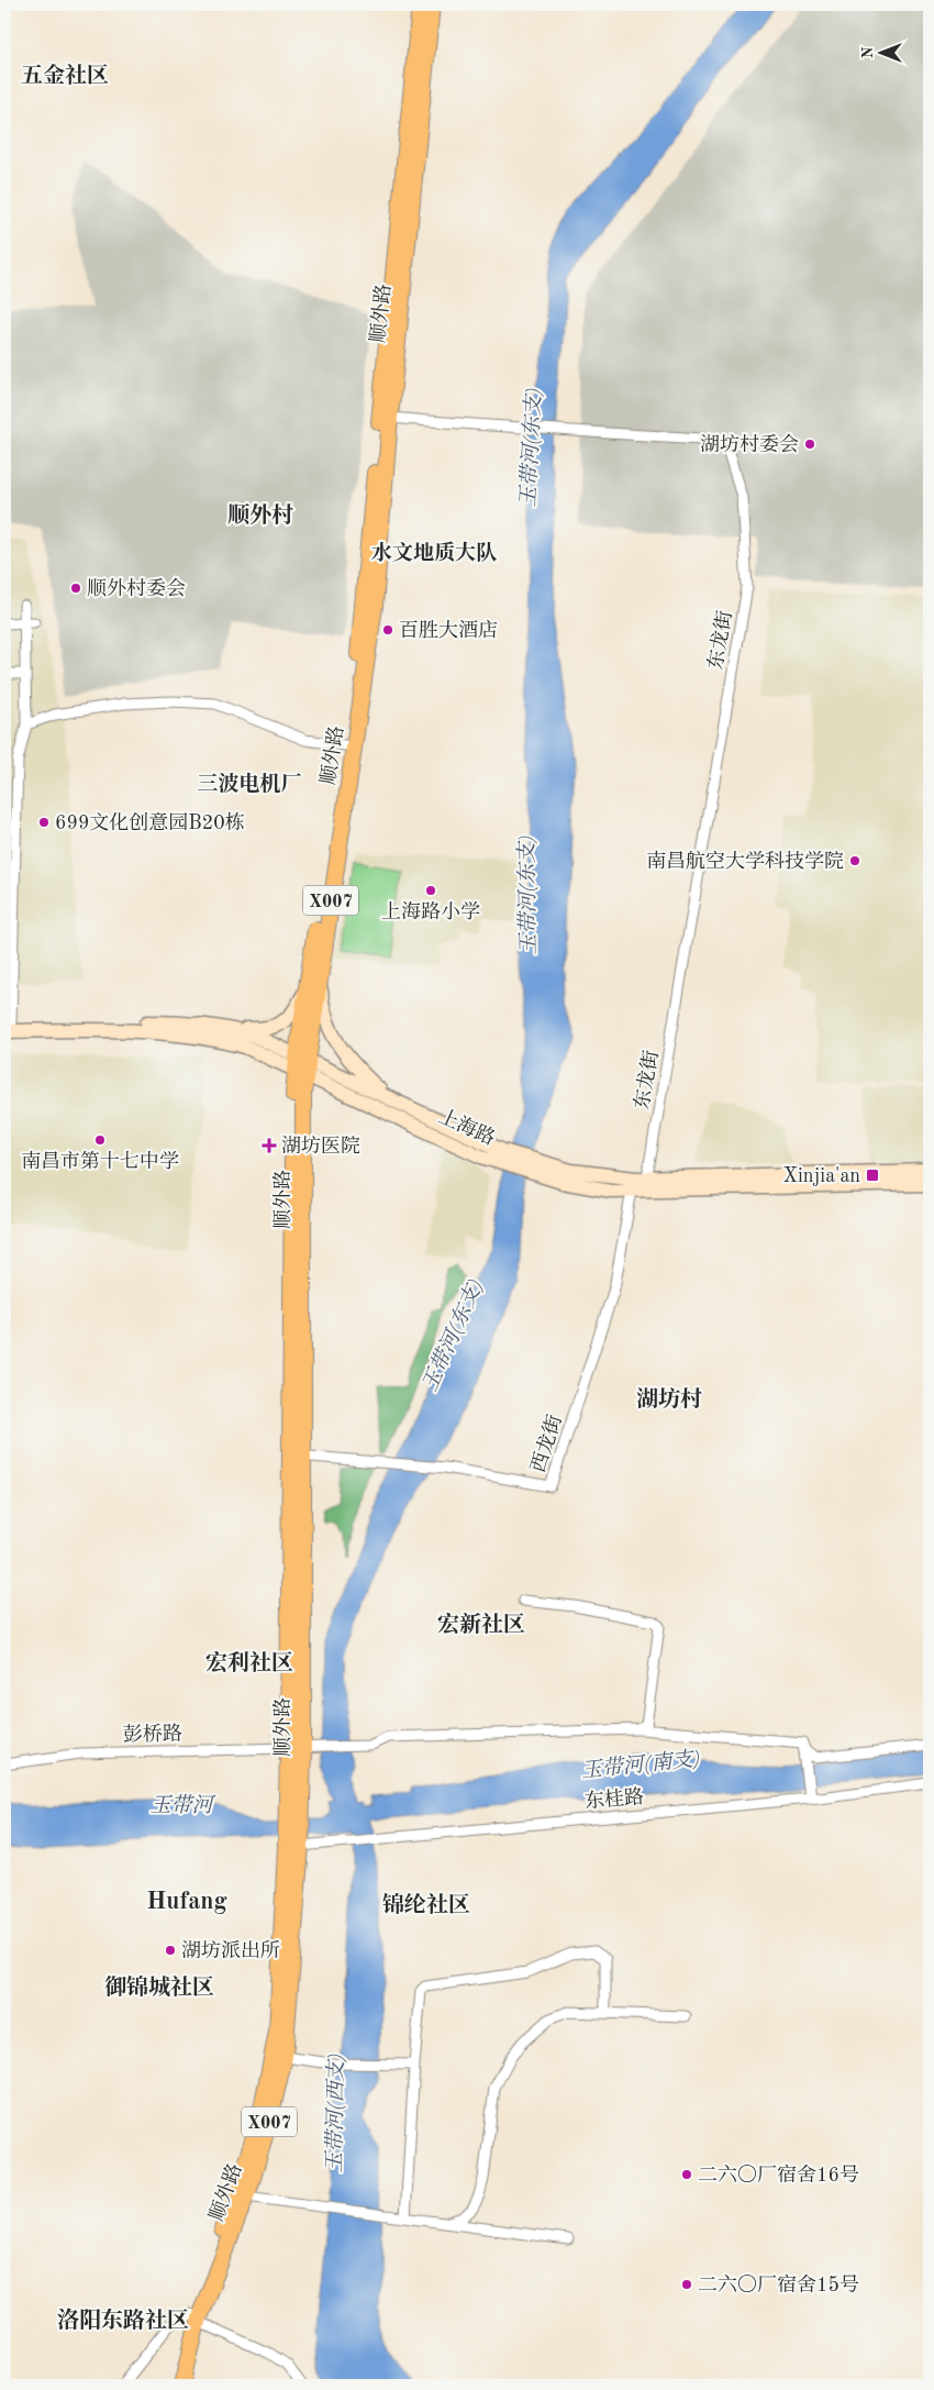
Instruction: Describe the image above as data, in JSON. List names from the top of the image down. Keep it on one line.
{"streets":{"main road":["顺外路","X007","上海路"],"street":["东龙街","西龙街","彭桥路","东桂路"]},"crossings":[["顺外路","东龙街"],["顺外路","上海路"],["顺外路","西龙街"],["顺外路","彭桥路"],["顺外路","东桂路"],["东龙街","上海路"],["上海路","西龙街"]],"districts":["五金社区","顺外村","水文地质大队","三波电机厂","湖坊村","宏新社区","宏利社区","Hufang","锦纶社区","御锦城社区","洛阳东路社区"],"water":["玉带河(东支)","玉带河(南支)","玉带河","玉带河(西支)"],"places":{"other":["湖坊村委会","顺外村委会","百胜大酒店","699文化创意园B20栋","南昌航空大学科技学院","上海路小学","南昌市第十七中学","湖坊派出所","二六〇厂宿舍16号","二六〇厂宿舍15号"],"health":["湖坊医院"],"transit":["Xinjia'an"]},"north":"left"}
